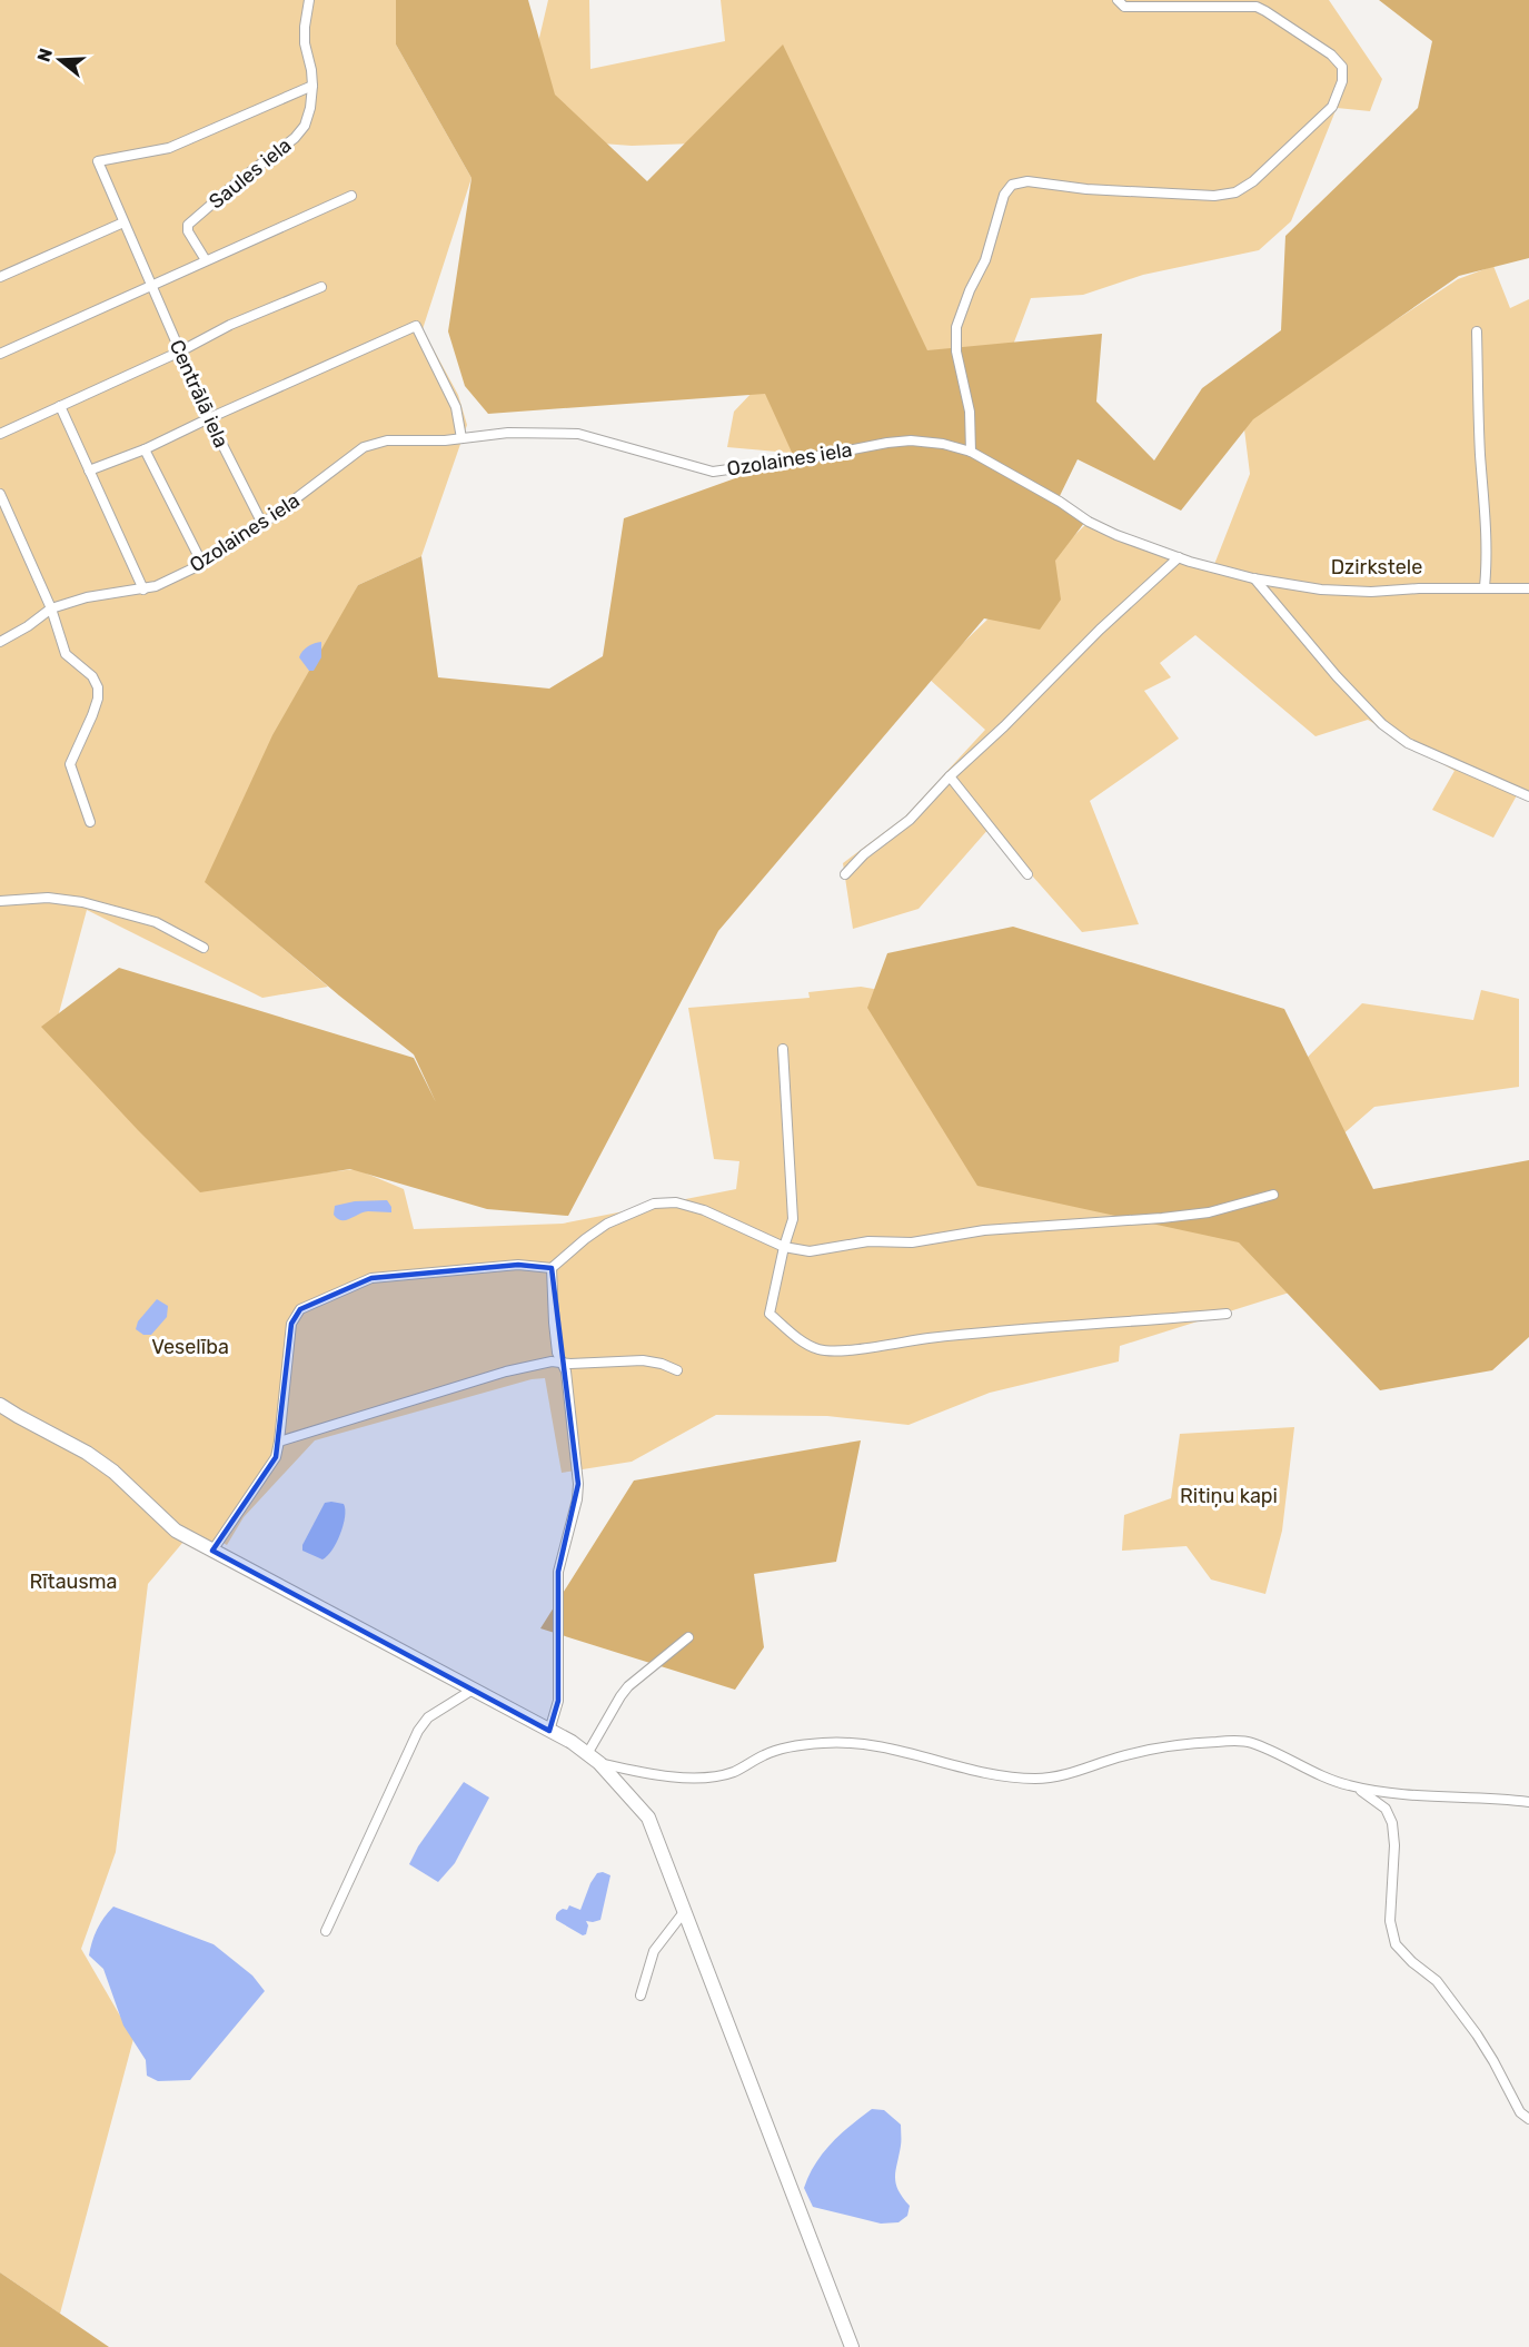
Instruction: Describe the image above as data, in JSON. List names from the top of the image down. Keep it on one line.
{"streets":{"street":["Saules iela","Centrālā iela","Ozolaines iela"]},"crossings":[["Saules iela","Centrālā iela"],["Centrālā iela","Ozolaines iela"]],"parks":["Dzirkstele","Veselība","Ritiņu kapi","Rītausma"],"north":"left"}
